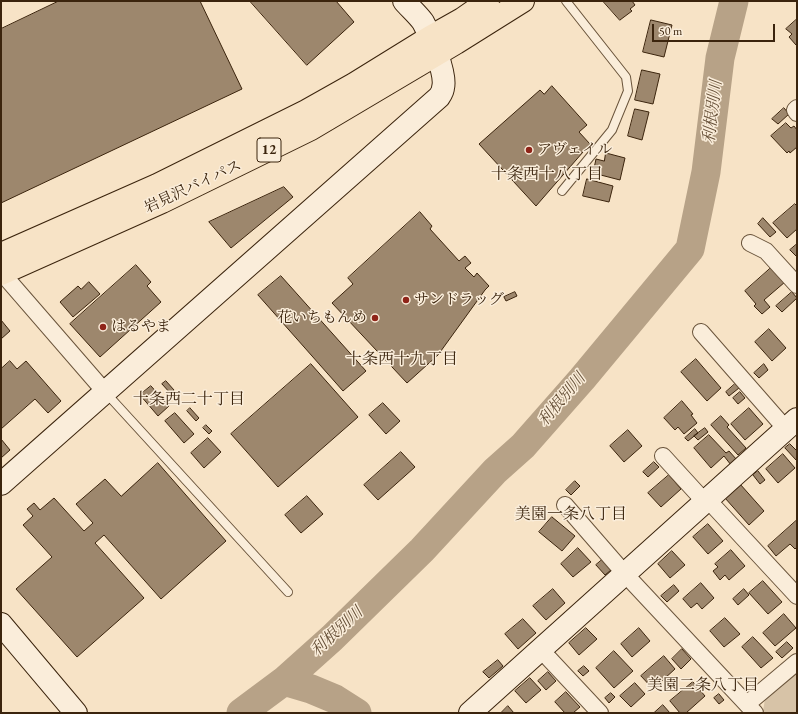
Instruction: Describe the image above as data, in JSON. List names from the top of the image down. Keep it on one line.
{"streets":{"highway":["12","岩見沢バイパス"]},"districts":["十条西十八丁目","十条西十九丁目","十条西二十丁目","美園一条八丁目","美園二条八丁目"],"water":["利根別川"],"places":["アヴェイル","サンドラッグ","花いちもんめ","はるやま"],"scale_bar":"50 m"}
